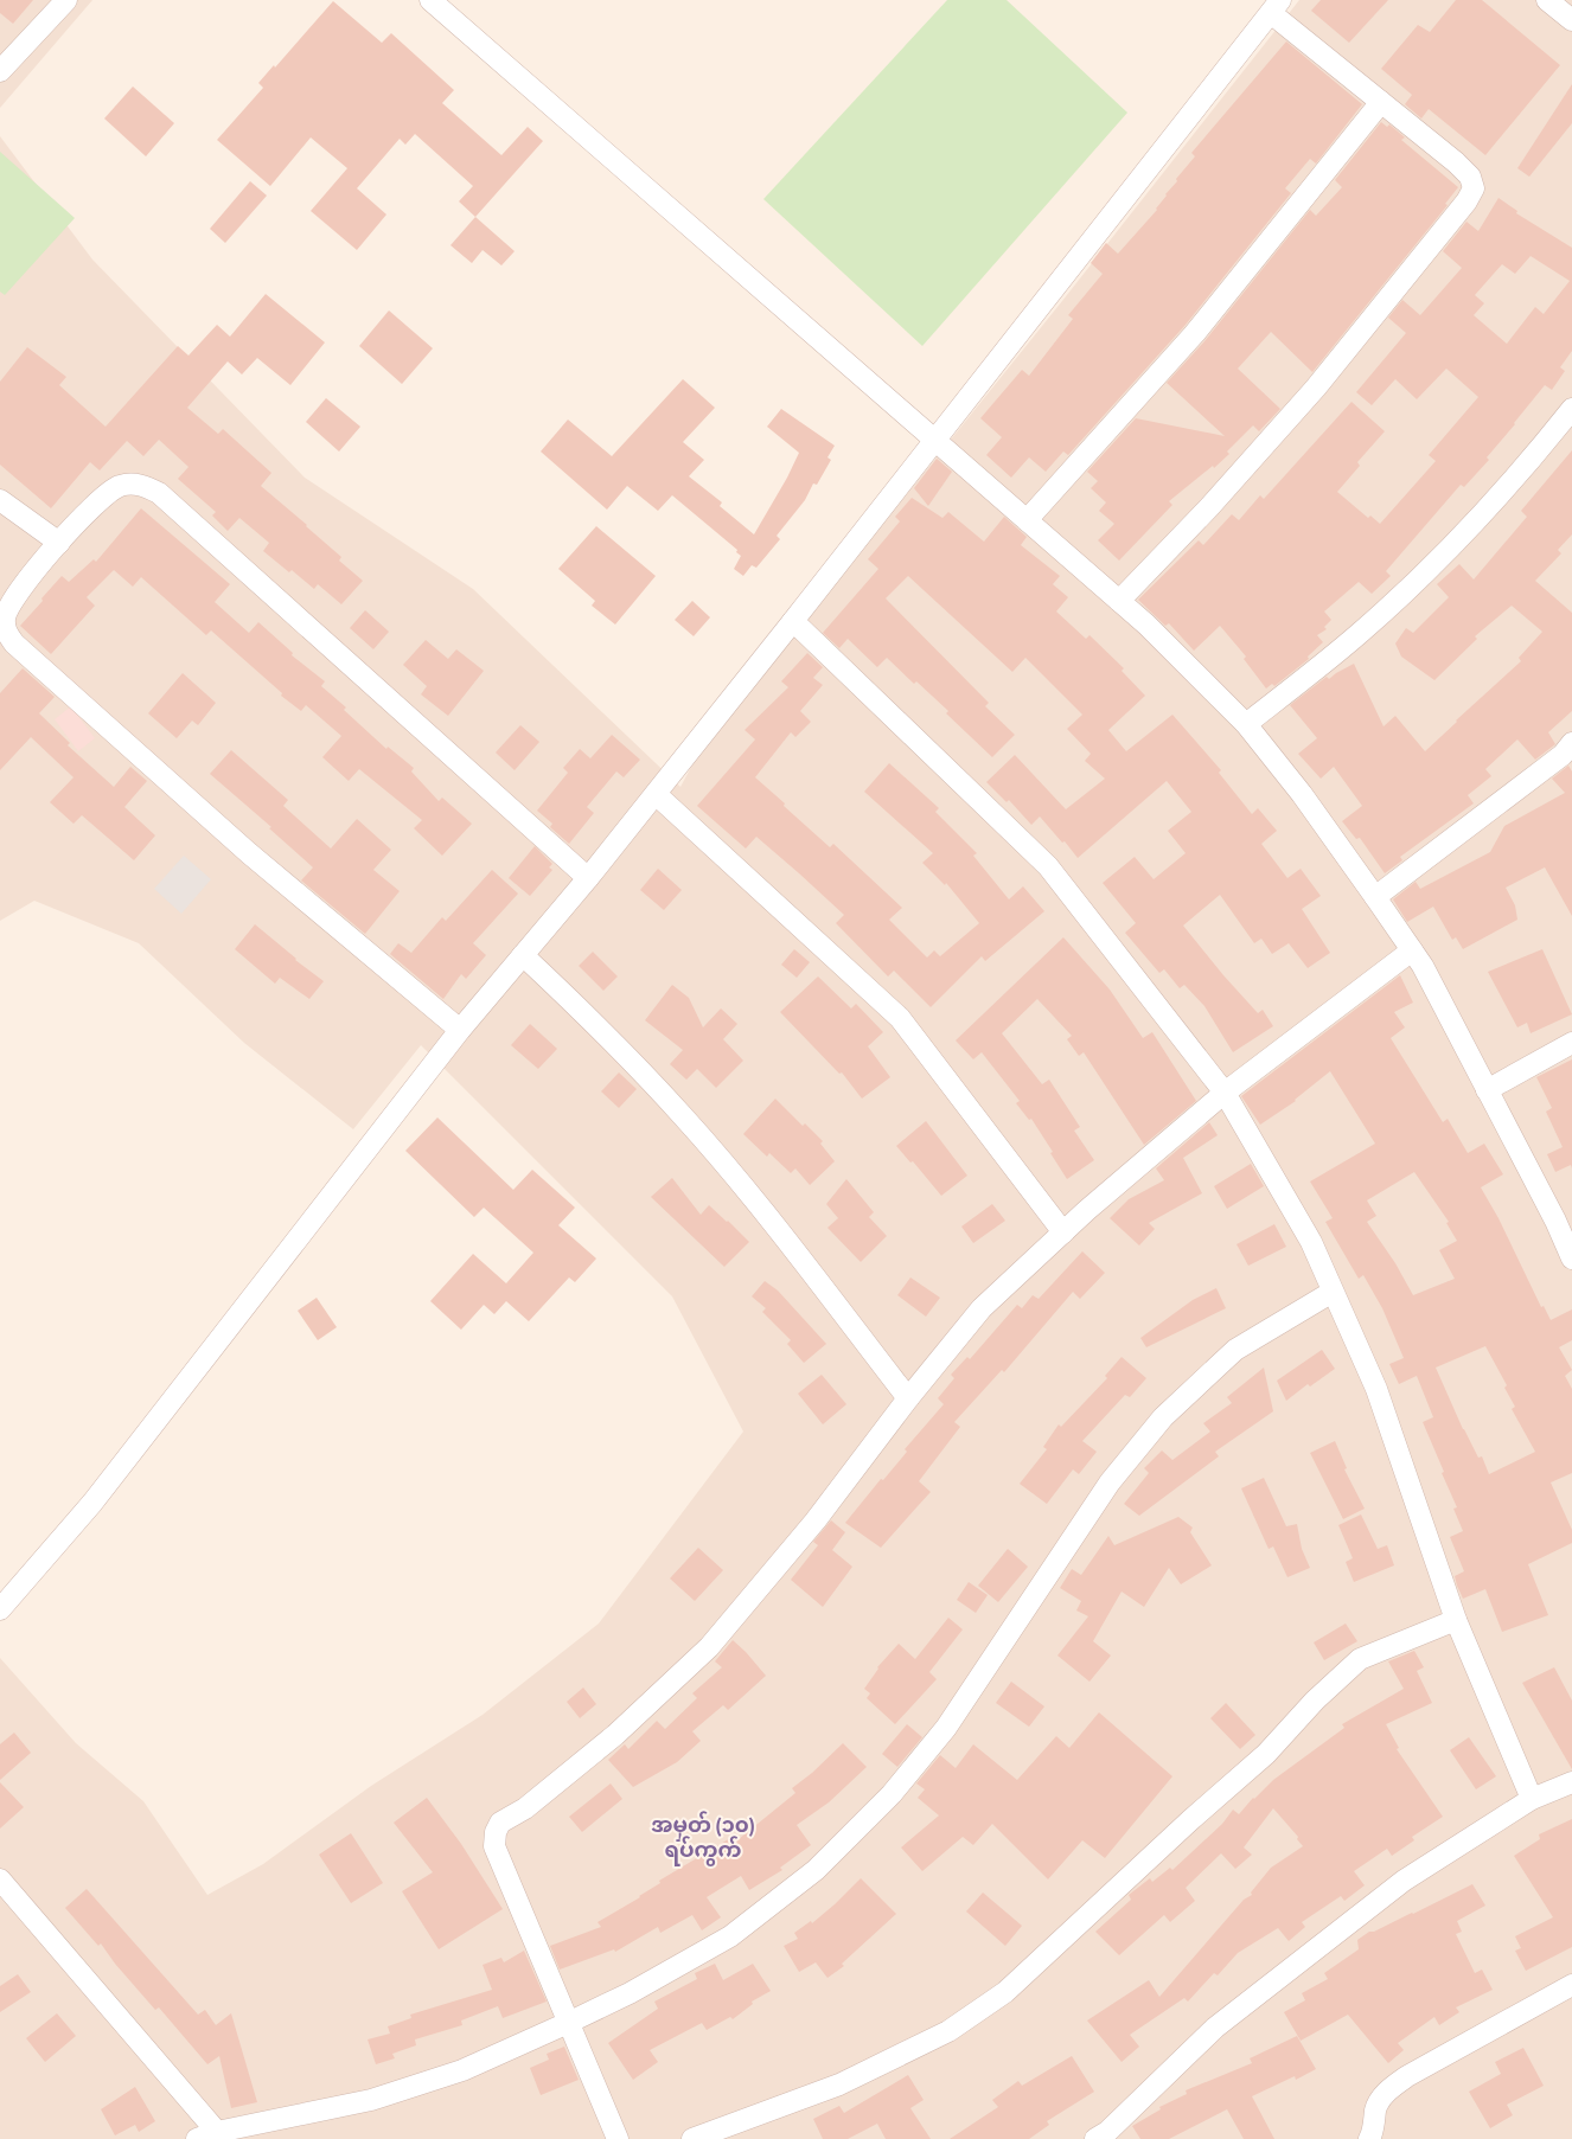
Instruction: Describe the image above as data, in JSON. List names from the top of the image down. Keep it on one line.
{"districts":["အမှတ် (၁၀) ရပ်ကွက်"]}
